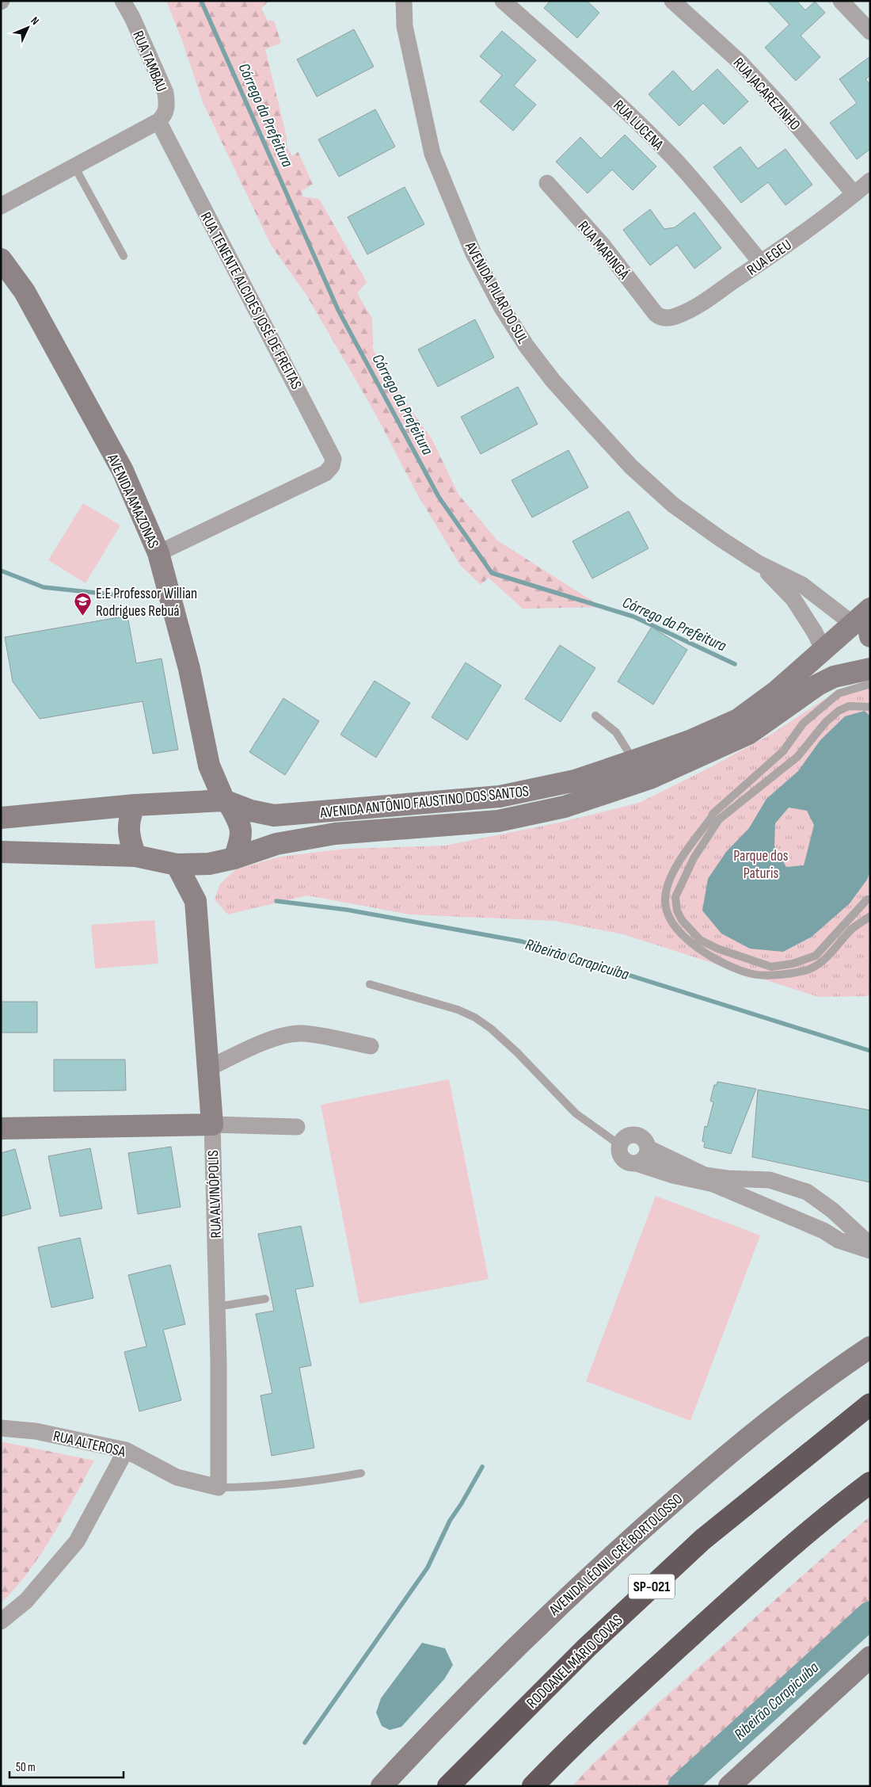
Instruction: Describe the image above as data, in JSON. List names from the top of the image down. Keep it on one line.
{"streets":{"highway":["SP-021","RODOANEL MÁRIO COVAS"],"main road":["AVENIDA AMAZONAS","AVENIDA ANTÔNIO FAUSTINO DOS SANTOS","RUA ALVINÓPOLIS","AVENIDA LÉONIL CRÉ BORTOLOSSO"],"street":["RUA TAMBAU","RUA JACAREZINHO","RUA LUCENA","RUA MARINGÁ","RUA EGEU","AVENIDA PILAR DO SUL","RUA TENENTE ALCIDES JOSÉ DE FREITAS","RUA ALTEROSA"]},"crossings":[["RUA TAMBAU","RUA TENENTE ALCIDES JOSÉ DE FREITAS"],["RUA JACAREZINHO","RUA EGEU"],["RUA LUCENA","RUA EGEU"],["RUA MARINGÁ","RUA EGEU"],["AVENIDA PILAR DO SUL","AVENIDA ANTÔNIO FAUSTINO DOS SANTOS"],["RUA TENENTE ALCIDES JOSÉ DE FREITAS","AVENIDA AMAZONAS"],["AVENIDA AMAZONAS","AVENIDA ANTÔNIO FAUSTINO DOS SANTOS"],["AVENIDA ANTÔNIO FAUSTINO DOS SANTOS","RUA ALVINÓPOLIS"],["RUA ALVINÓPOLIS","RUA ALTEROSA"]],"water":["Córrego da Prefeitura","Ribeirão Carapicuíba"],"parks":["Parque dos Paturis"],"places":{"school or university":["E.E Professor Willian Rodrigues Rebuá"]},"scale_bar":"50 m","north":"top right"}
